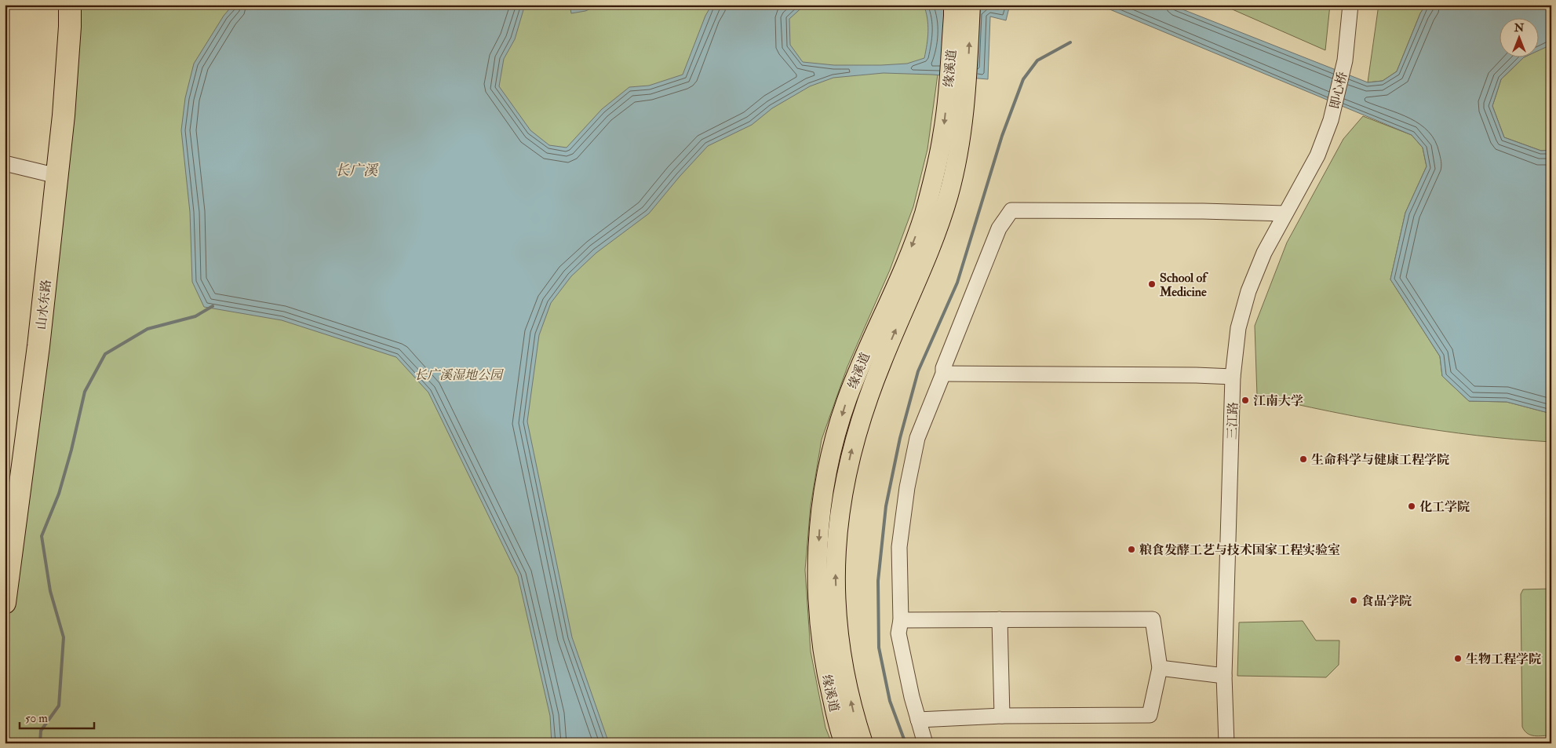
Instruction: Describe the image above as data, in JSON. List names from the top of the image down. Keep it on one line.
{"streets":{"highway":["山水东路"],"main road":["缘溪道"],"street":["即心桥","三江路"]},"crossings":[["即心桥","三江路"]],"water":["长广溪"],"parks":["长广溪湿地公园"],"places":["School of Medicine","江南大学","生命科学与健康工程学院","化工学院","粮食发酵工艺与技术国家工程实验室","食品学院","生物工程学院"],"scale_bar":"50 m","north":"top"}
